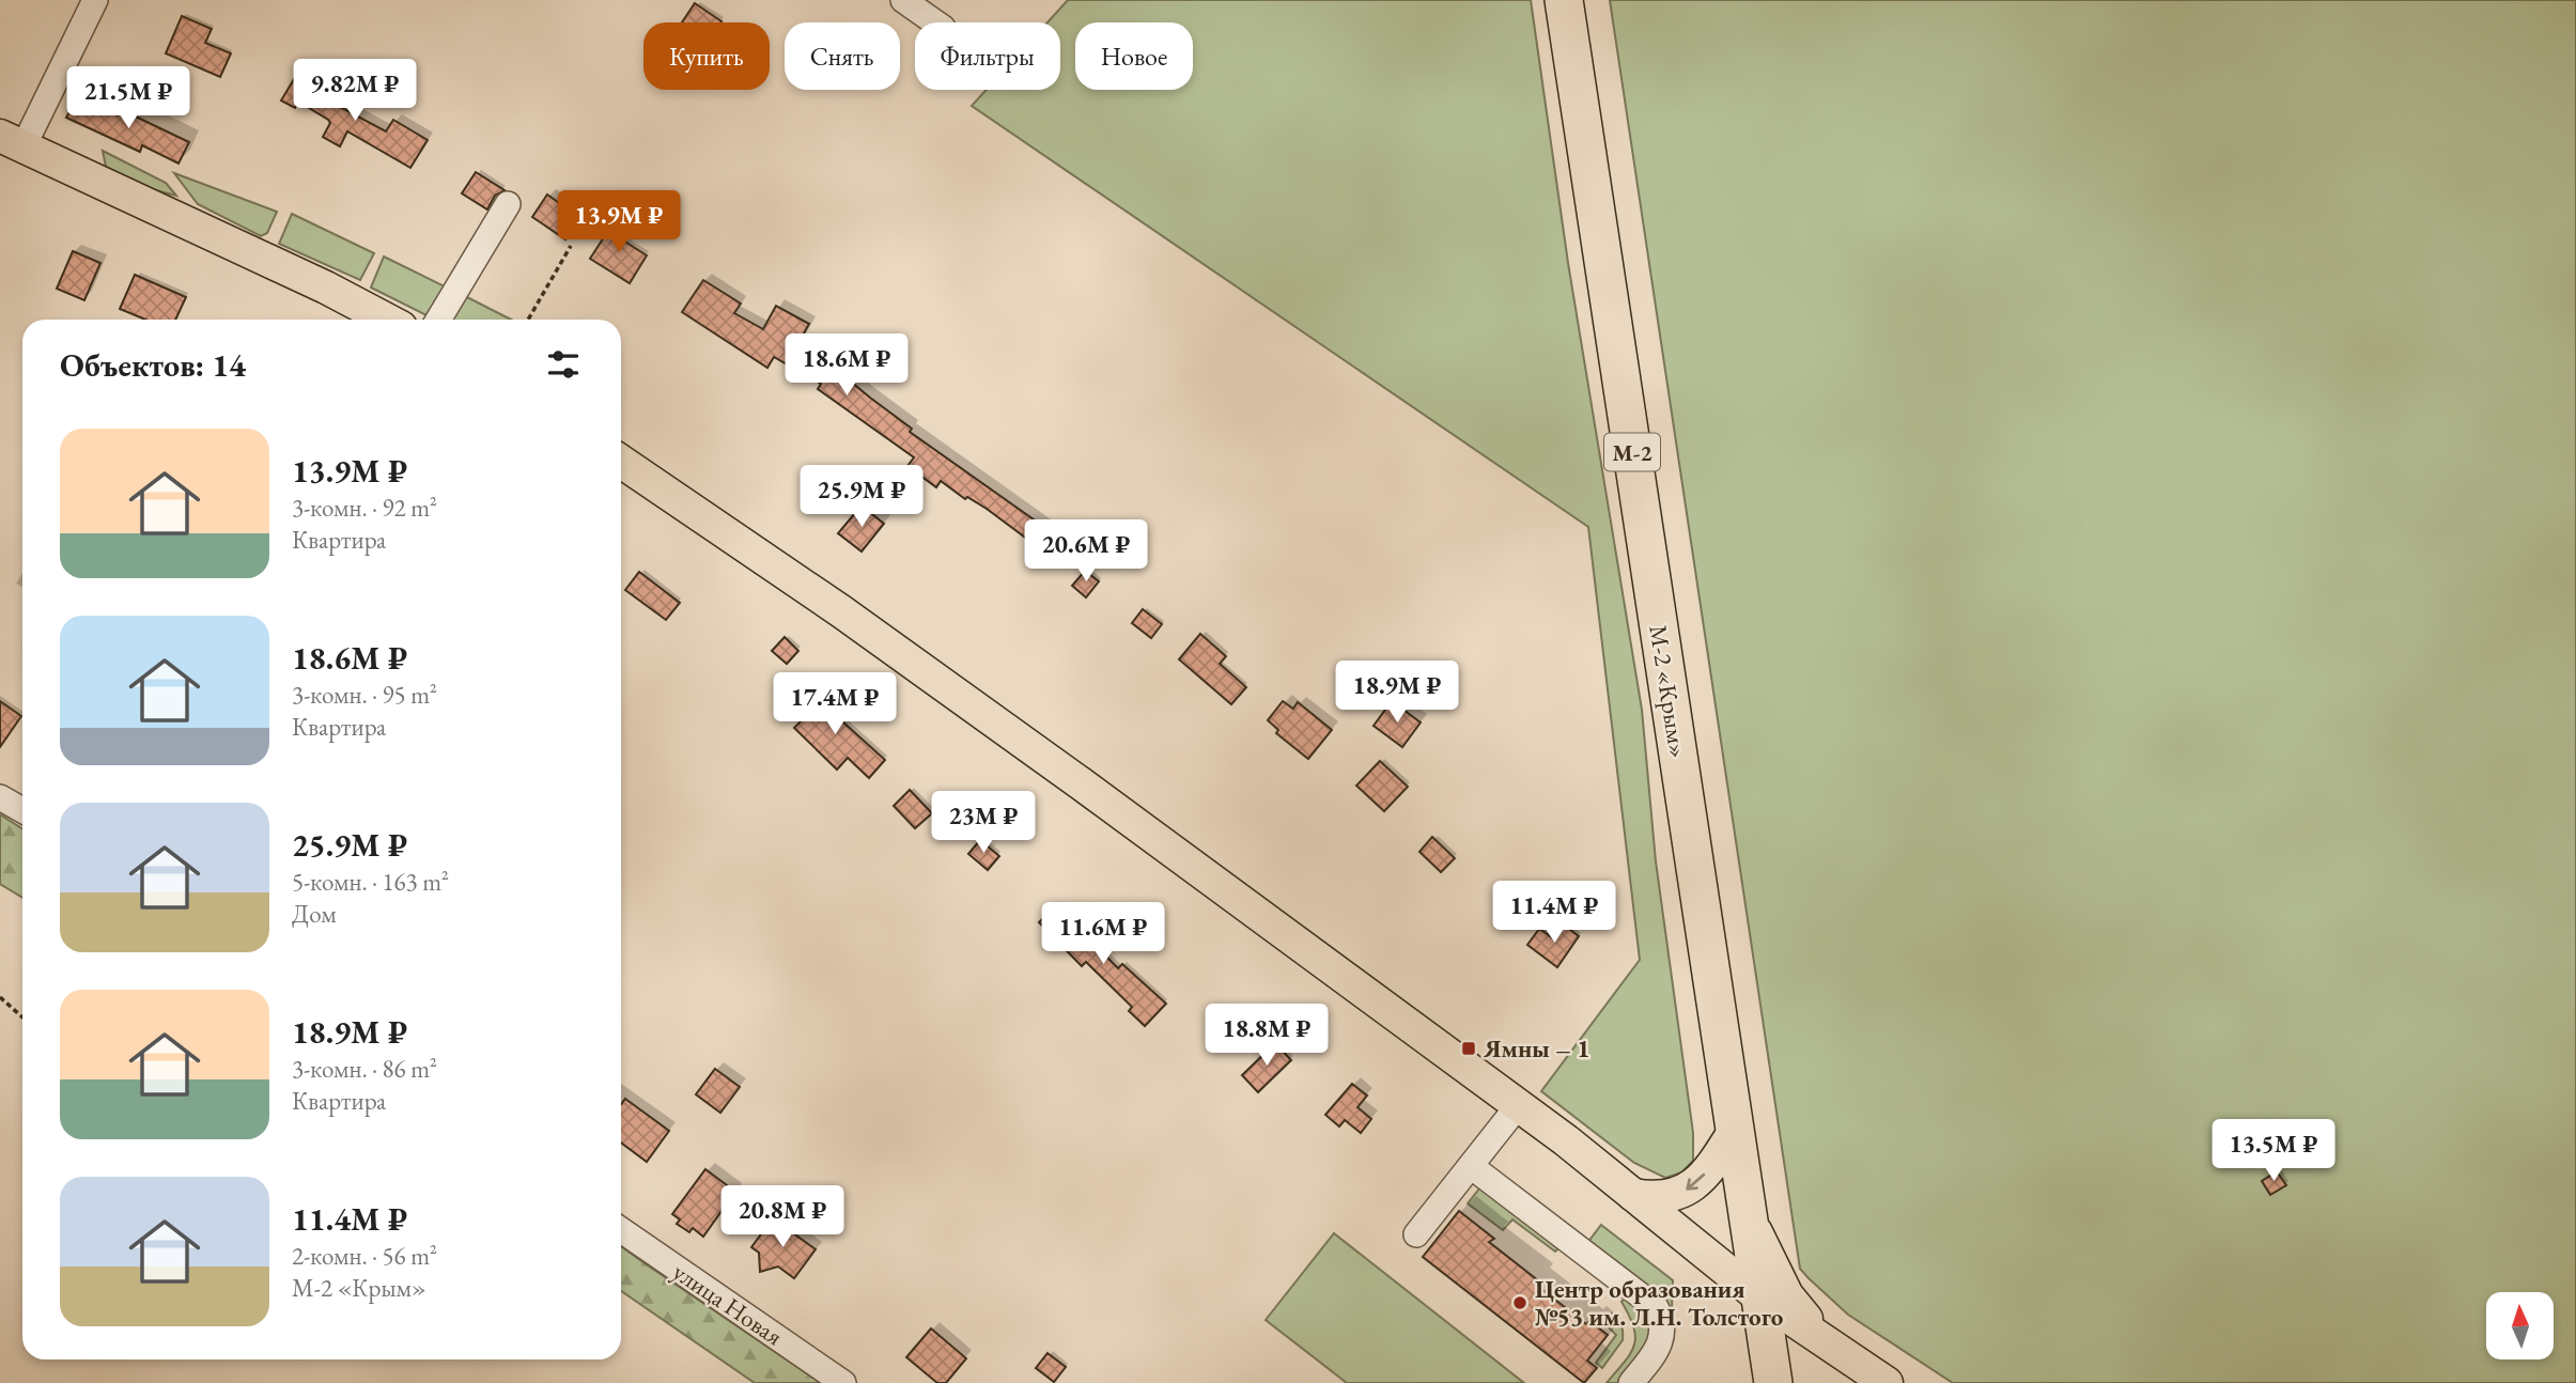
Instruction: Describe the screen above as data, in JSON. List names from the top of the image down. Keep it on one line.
{"streets":{"highway":["М-2","М-2 «Крым»"],"street":["улица Новая"]},"places":{"transit":["Ямны – 1"],"other":["Центр образования №53 им. Л.Н. Толстого"]},"north":"top","page":{"chip":["Купить","Снять","Фильтры","Новое"],"price":["9.82M ₽","21.5M ₽","13.9M ₽","18.6M ₽","25.9M ₽","20.6M ₽","18.9M ₽","17.4M ₽","23M ₽","11.4M ₽","11.6M ₽","18.8M ₽","13.5M ₽","20.8M ₽"],"heading":"Объектов: 14","list":[{"name":"13.9M ₽","note":"3-комн. · 92 m² · Квартира"},{"name":"18.6M ₽","note":"3-комн. · 95 m² · Квартира"},{"name":"25.9M ₽","note":"5-комн. · 163 m² · Дом"},{"name":"18.9M ₽","note":"3-комн. · 86 m² · Квартира"},{"name":"11.4M ₽","note":"2-комн. · 56 m² · М-2 «Крым»"}]}}
